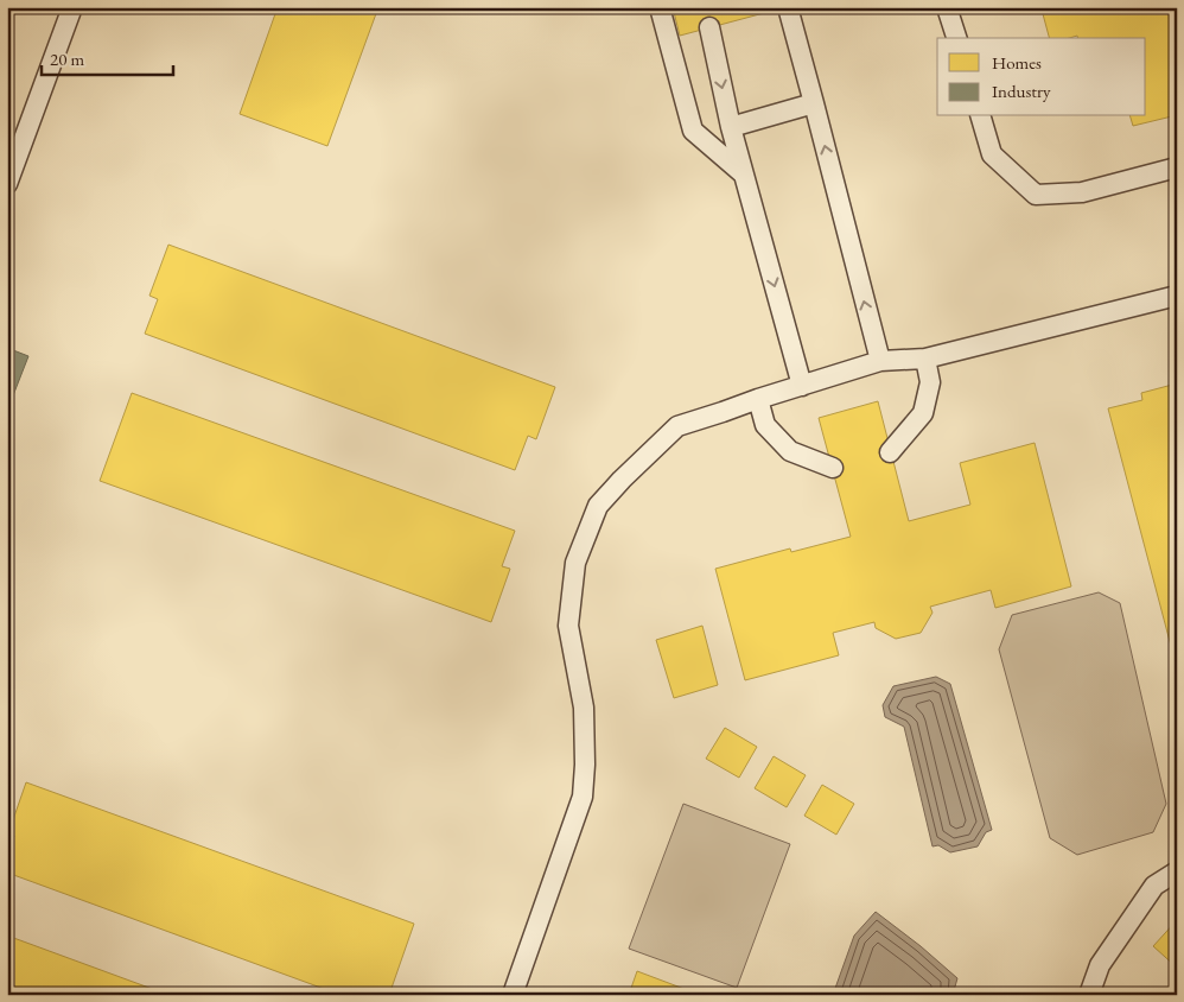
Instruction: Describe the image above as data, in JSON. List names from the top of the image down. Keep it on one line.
{"legend":["Homes","Industry"],"scale_bar":"20 m"}
